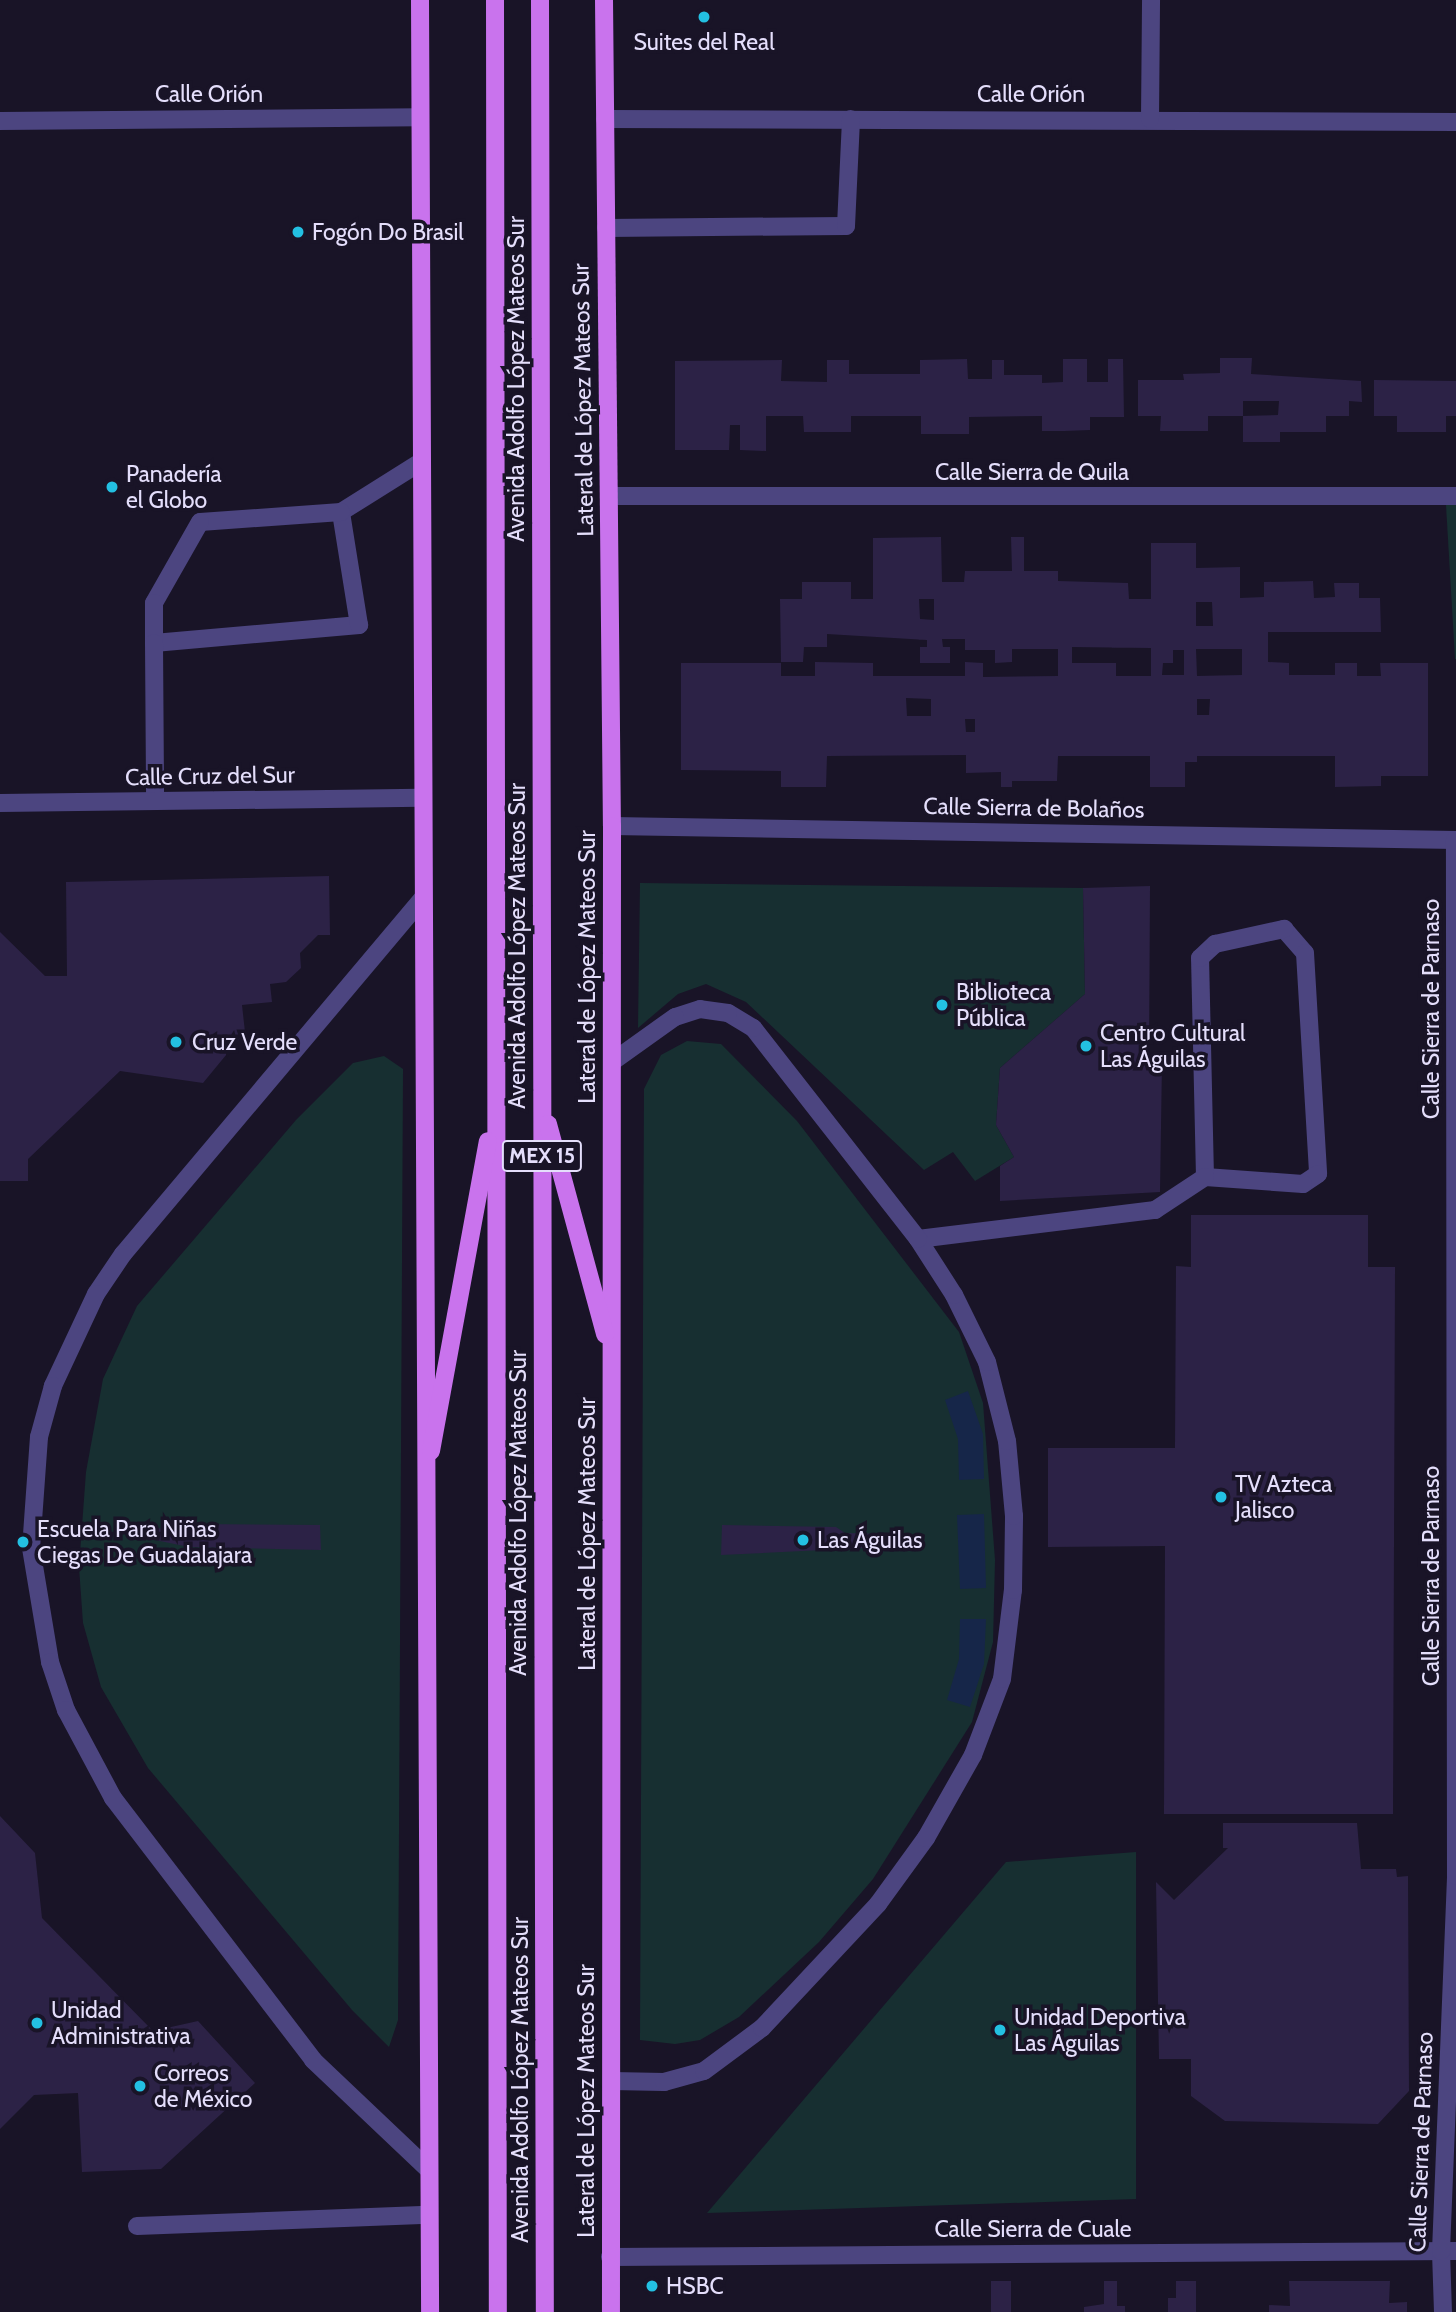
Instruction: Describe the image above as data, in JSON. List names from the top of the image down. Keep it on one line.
{"streets":{"main road":["Avenida Adolfo López Mateos Sur","Lateral de López Mateos Sur","MEX 15"],"street":["Calle Orión","Calle Sierra de Quila","Calle Cruz del Sur","Calle Sierra de Bolaños","Calle Sierra de Parnaso","Calle Sierra de Cuale"]},"crossings":[["Calle Orión","Lateral de López Mateos Sur"],["Lateral de López Mateos Sur","Calle Sierra de Quila"],["Lateral de López Mateos Sur","Calle Sierra de Bolaños"],["Lateral de López Mateos Sur","Calle Sierra de Cuale"],["Calle Sierra de Bolaños","Calle Sierra de Parnaso"],["Calle Sierra de Parnaso","Calle Sierra de Cuale"]],"places":["Suites del Real","Fogón Do Brasil","Panadería el Globo","Biblioteca Pública","Cruz Verde","Centro Cultural Las Águilas","TV Azteca Jalisco","Las Águilas","Escuela Para Niñas Ciegas De Guadalajara","Unidad Administrativa","Unidad Deportiva Las Águilas","Correos de México","HSBC"]}
